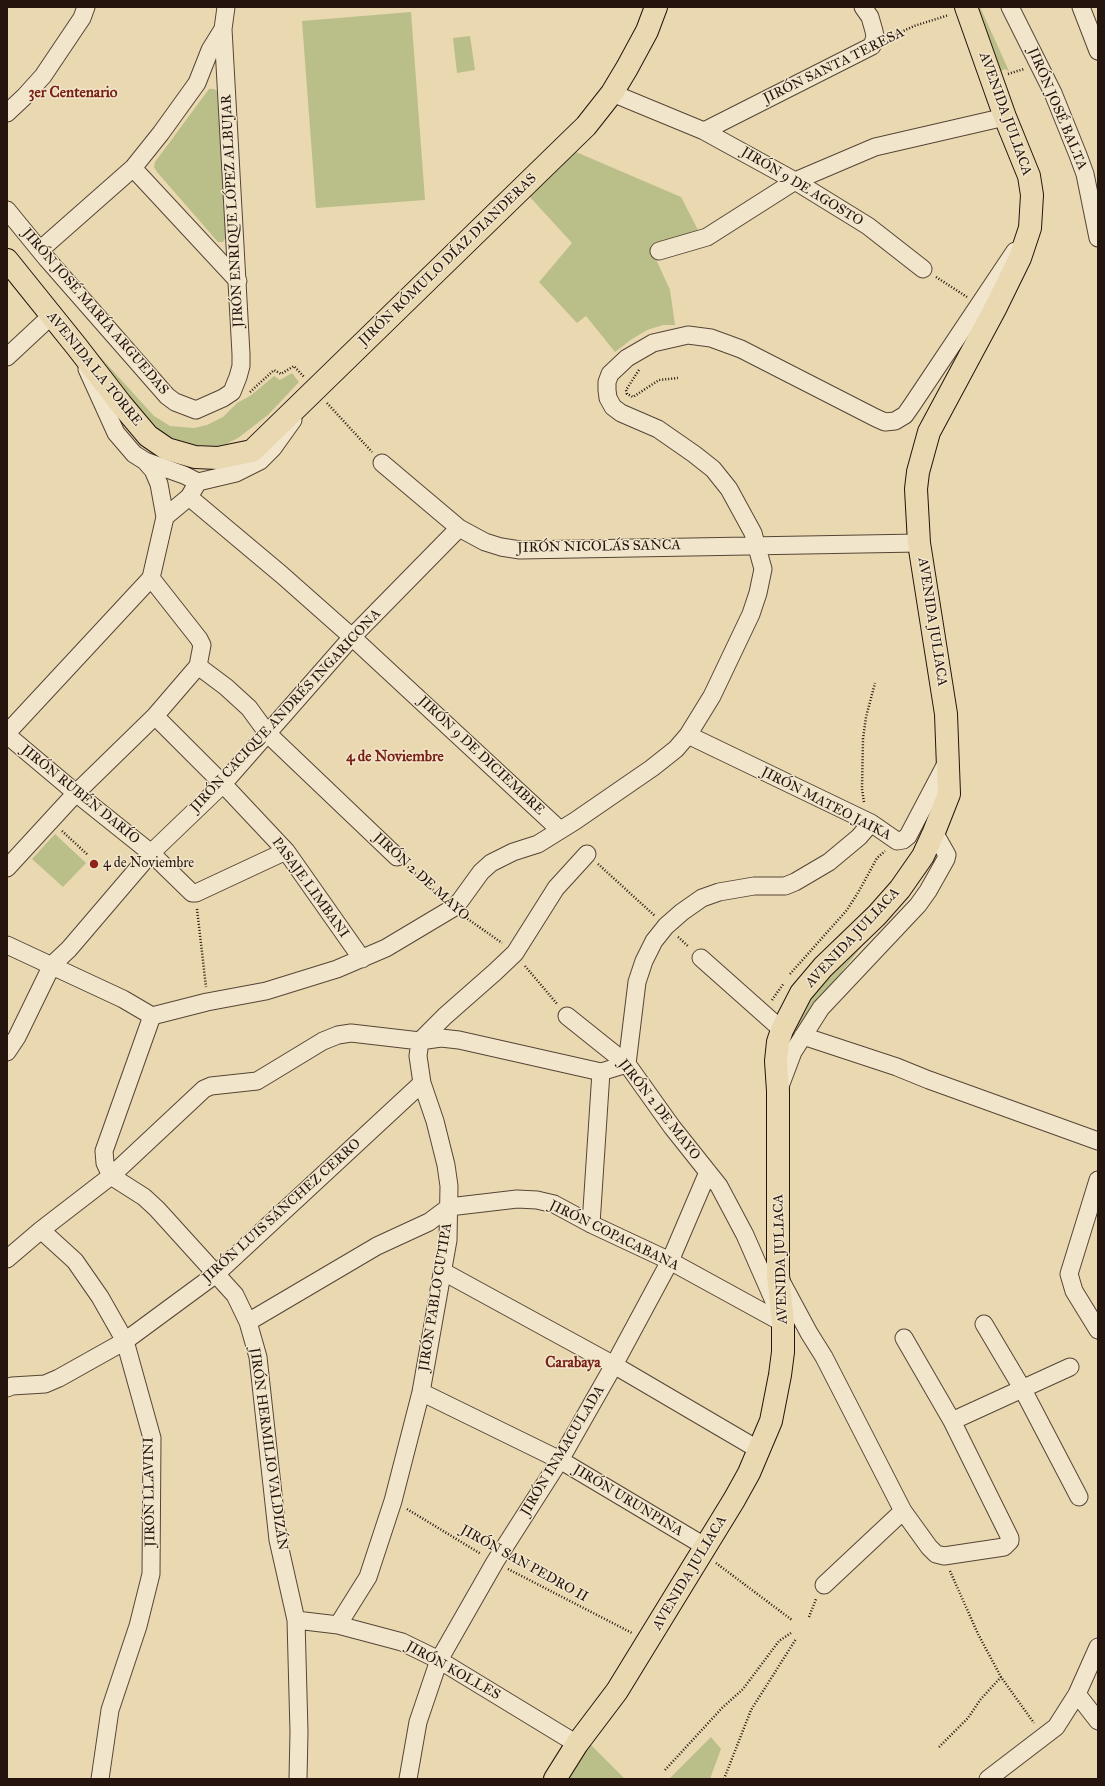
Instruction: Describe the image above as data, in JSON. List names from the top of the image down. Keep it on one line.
{"streets":{"main road":["AVENIDA JULIACA","JIRÓN RÓMULO DÍAZ DIANDERAS","AVENIDA LA TORRE"],"street":["JIRÓN SANTA TERESA","JIRÓN JOSÉ BALTA","JIRÓN 9 DE AGOSTO","JIRÓN ENRIQUE LÓPEZ ALBUJAR","JIRÓN JOSÉ MARÍA ARGUEDAS","JIRÓN NICOLÁS SANCA","JIRÓN CACIQUE ANDRÉS INGARICONA","JIRÓN 9 DE DICIEMBRE","JIRÓN RUBÉN DARÍO","JIRÓN MATEO JAIKA","JIRÓN 2 DE MAYO","PASAJE LIMBANI","JIRÓN LUIS SÁNCHEZ CERRO","JIRÓN COPACABANA","JIRÓN PABLO CUTIPA","JIRÓN HERMILIO VALDIZÁN","JIRÓN INMACULADA","JIRÓN LLAVINI","JIRÓN URUNPINA","JIRÓN KOLLES"],"path":["JIRÓN SAN PEDRO II"]},"crossings":[["JIRÓN SANTA TERESA","AVENIDA JULIACA"],["JIRÓN SANTA TERESA","JIRÓN 9 DE AGOSTO"],["AVENIDA JULIACA","JIRÓN NICOLÁS SANCA"],["AVENIDA JULIACA","JIRÓN MATEO JAIKA"],["AVENIDA JULIACA","JIRÓN 2 DE MAYO"],["AVENIDA JULIACA","JIRÓN COPACABANA"],["AVENIDA JULIACA","JIRÓN URUNPINA"],["AVENIDA JULIACA","JIRÓN SAN PEDRO II"],["AVENIDA JULIACA","JIRÓN KOLLES"],["JIRÓN 9 DE AGOSTO","JIRÓN RÓMULO DÍAZ DIANDERAS"],["JIRÓN ENRIQUE LÓPEZ ALBUJAR","JIRÓN JOSÉ MARÍA ARGUEDAS"],["JIRÓN RÓMULO DÍAZ DIANDERAS","AVENIDA LA TORRE"],["JIRÓN NICOLÁS SANCA","JIRÓN CACIQUE ANDRÉS INGARICONA"],["JIRÓN CACIQUE ANDRÉS INGARICONA","JIRÓN 9 DE DICIEMBRE"],["JIRÓN CACIQUE ANDRÉS INGARICONA","JIRÓN RUBÉN DARÍO"],["JIRÓN CACIQUE ANDRÉS INGARICONA","JIRÓN 2 DE MAYO"],["JIRÓN CACIQUE ANDRÉS INGARICONA","PASAJE LIMBANI"],["JIRÓN 2 DE MAYO","JIRÓN COPACABANA"],["JIRÓN 2 DE MAYO","JIRÓN INMACULADA"],["JIRÓN LUIS SÁNCHEZ CERRO","JIRÓN PABLO CUTIPA"],["JIRÓN LUIS SÁNCHEZ CERRO","JIRÓN HERMILIO VALDIZÁN"],["JIRÓN LUIS SÁNCHEZ CERRO","JIRÓN LLAVINI"],["JIRÓN COPACABANA","JIRÓN PABLO CUTIPA"],["JIRÓN COPACABANA","JIRÓN INMACULADA"],["JIRÓN PABLO CUTIPA","JIRÓN URUNPINA"],["JIRÓN PABLO CUTIPA","JIRÓN SAN PEDRO II"],["JIRÓN PABLO CUTIPA","JIRÓN KOLLES"],["JIRÓN HERMILIO VALDIZÁN","JIRÓN KOLLES"],["JIRÓN INMACULADA","JIRÓN URUNPINA"],["JIRÓN INMACULADA","JIRÓN SAN PEDRO II"],["JIRÓN INMACULADA","JIRÓN KOLLES"]],"districts":["3er Centenario","4 de Noviembre","Carabaya"],"places":["4 de Noviembre"]}
